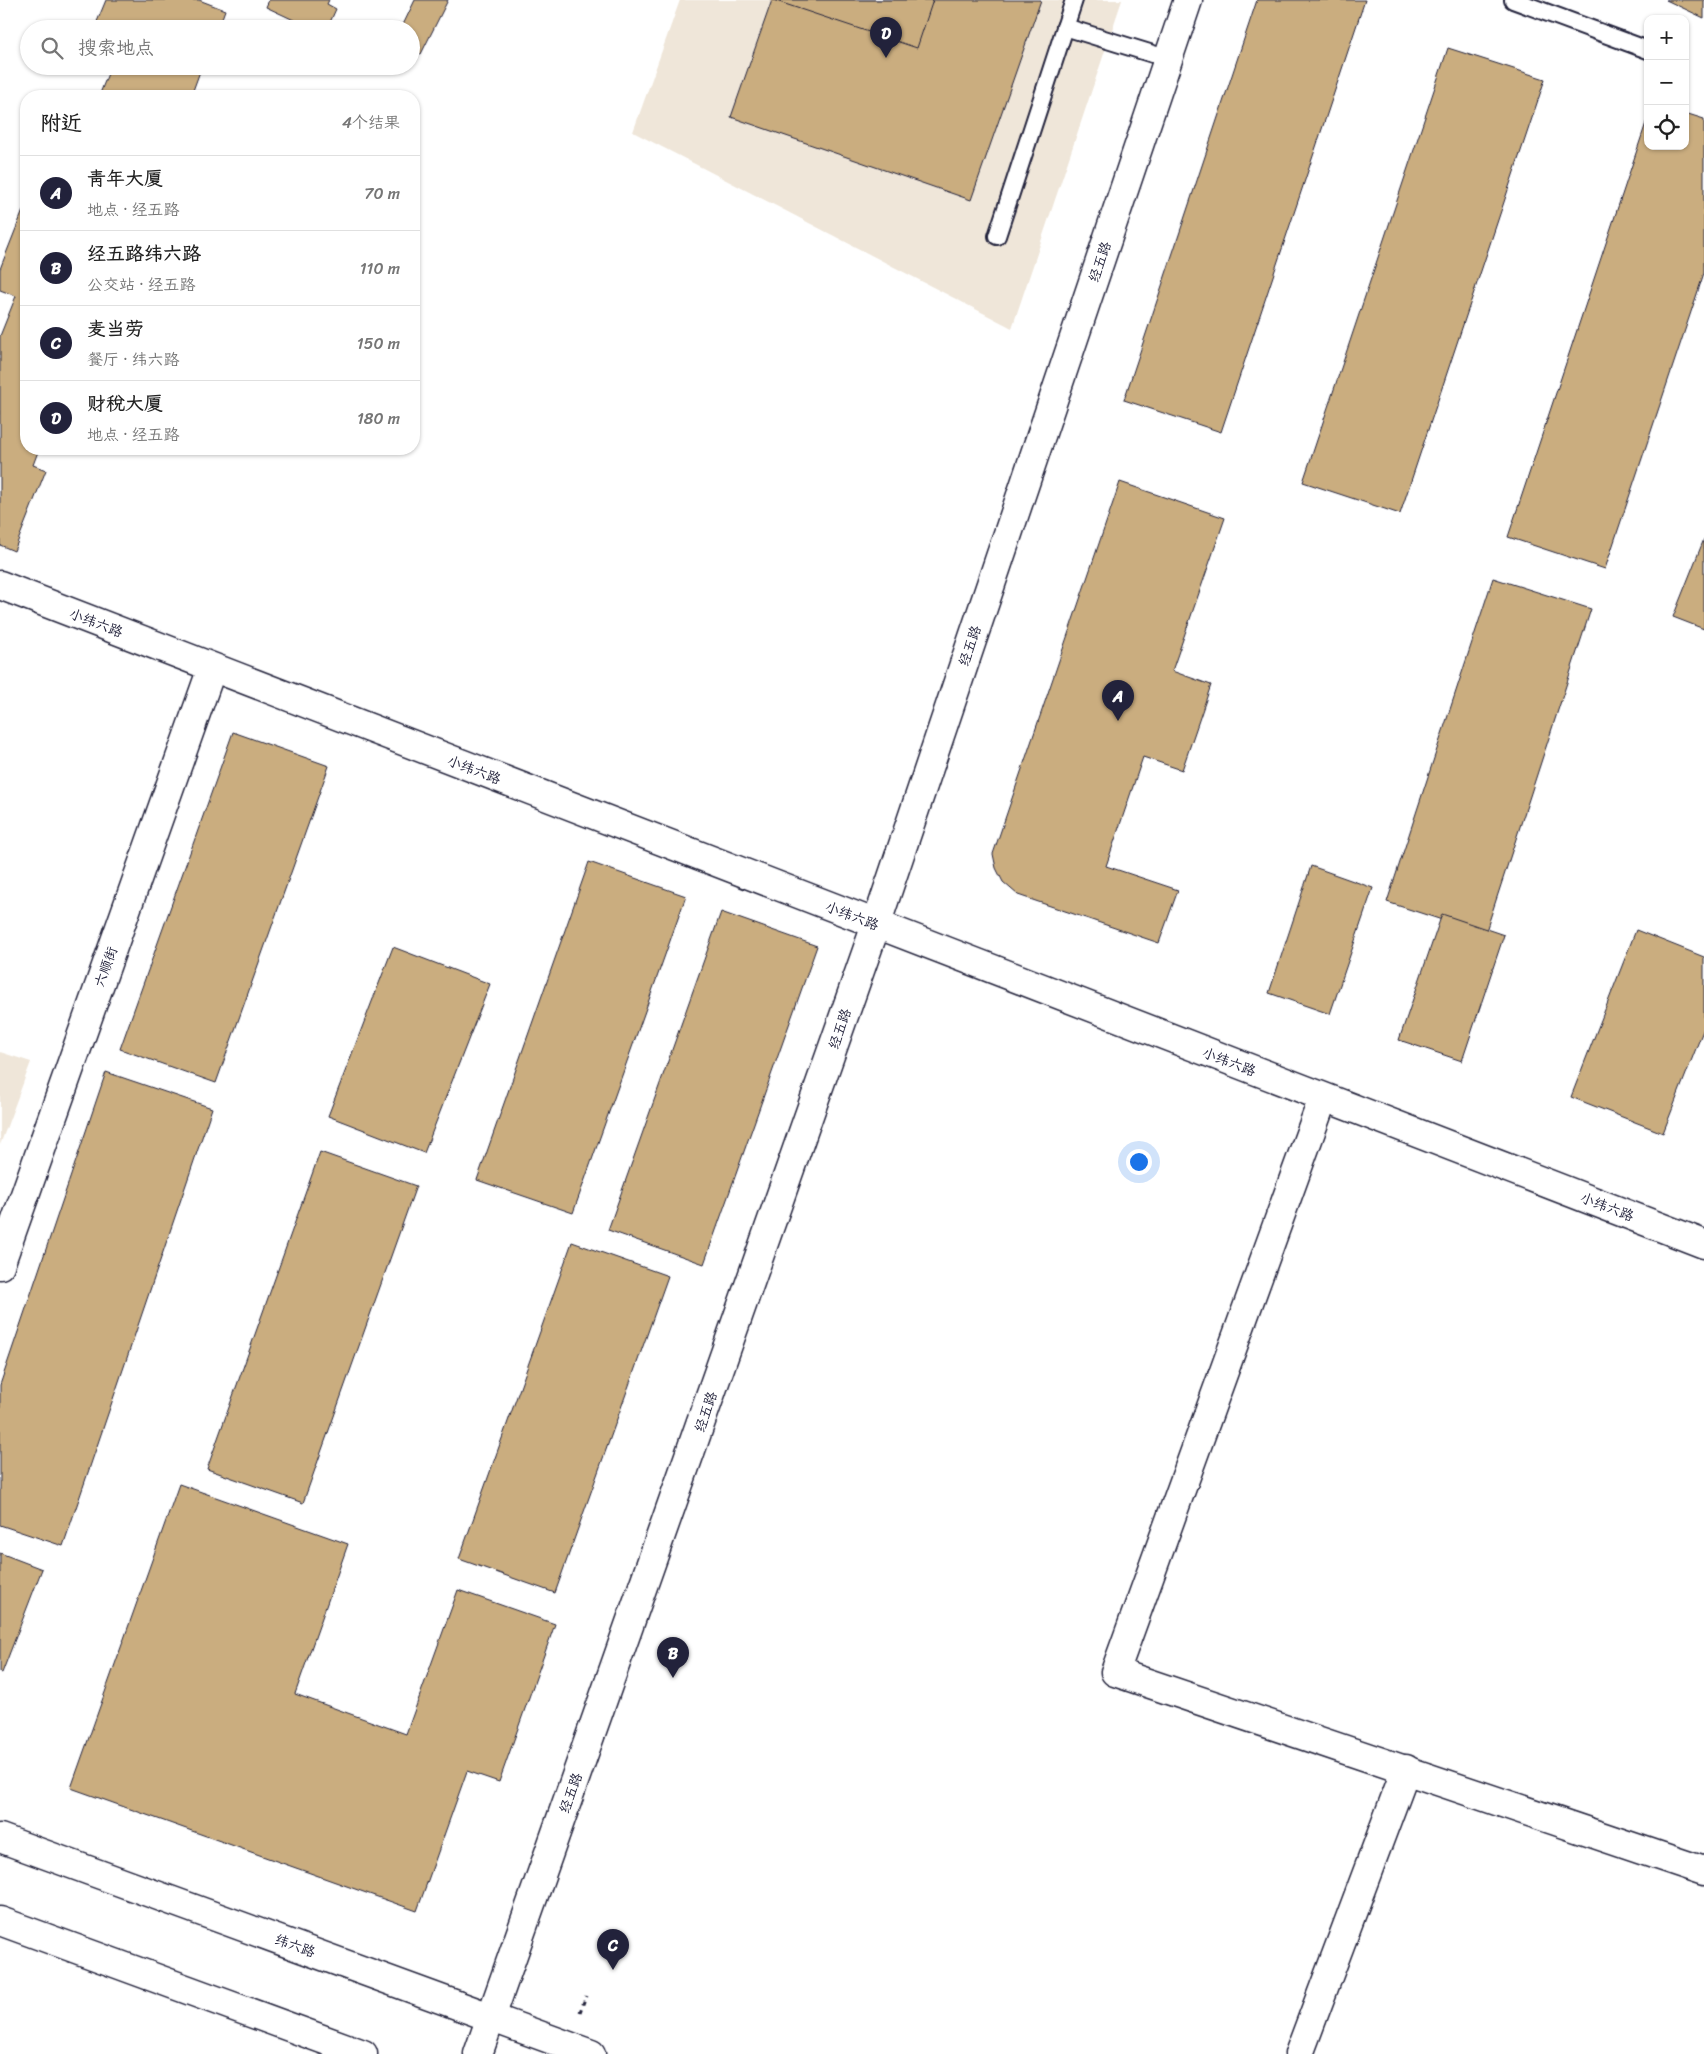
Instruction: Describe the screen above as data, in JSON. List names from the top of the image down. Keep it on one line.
{"streets":{"street":["经五路","小纬六路","六顺街","纬六路"]},"crossings":[["经五路","小纬六路"],["经五路","纬六路"],["小纬六路","六顺街"]],"page":{"map_buttons":["+","−"],"pins":["D","A","B","C"],"search":"搜索地点","heading":["附近","4个结果"],"list":[{"mark":"A","name":"青年大厦","note":"地点 · 经五路","value":"70 m"},{"mark":"B","name":"经五路纬六路","note":"公交站 · 经五路","value":"110 m"},{"mark":"C","name":"麦当劳","note":"餐厅 · 纬六路","value":"150 m"},{"mark":"D","name":"财税大厦","note":"地点 · 经五路","value":"180 m"}]}}
